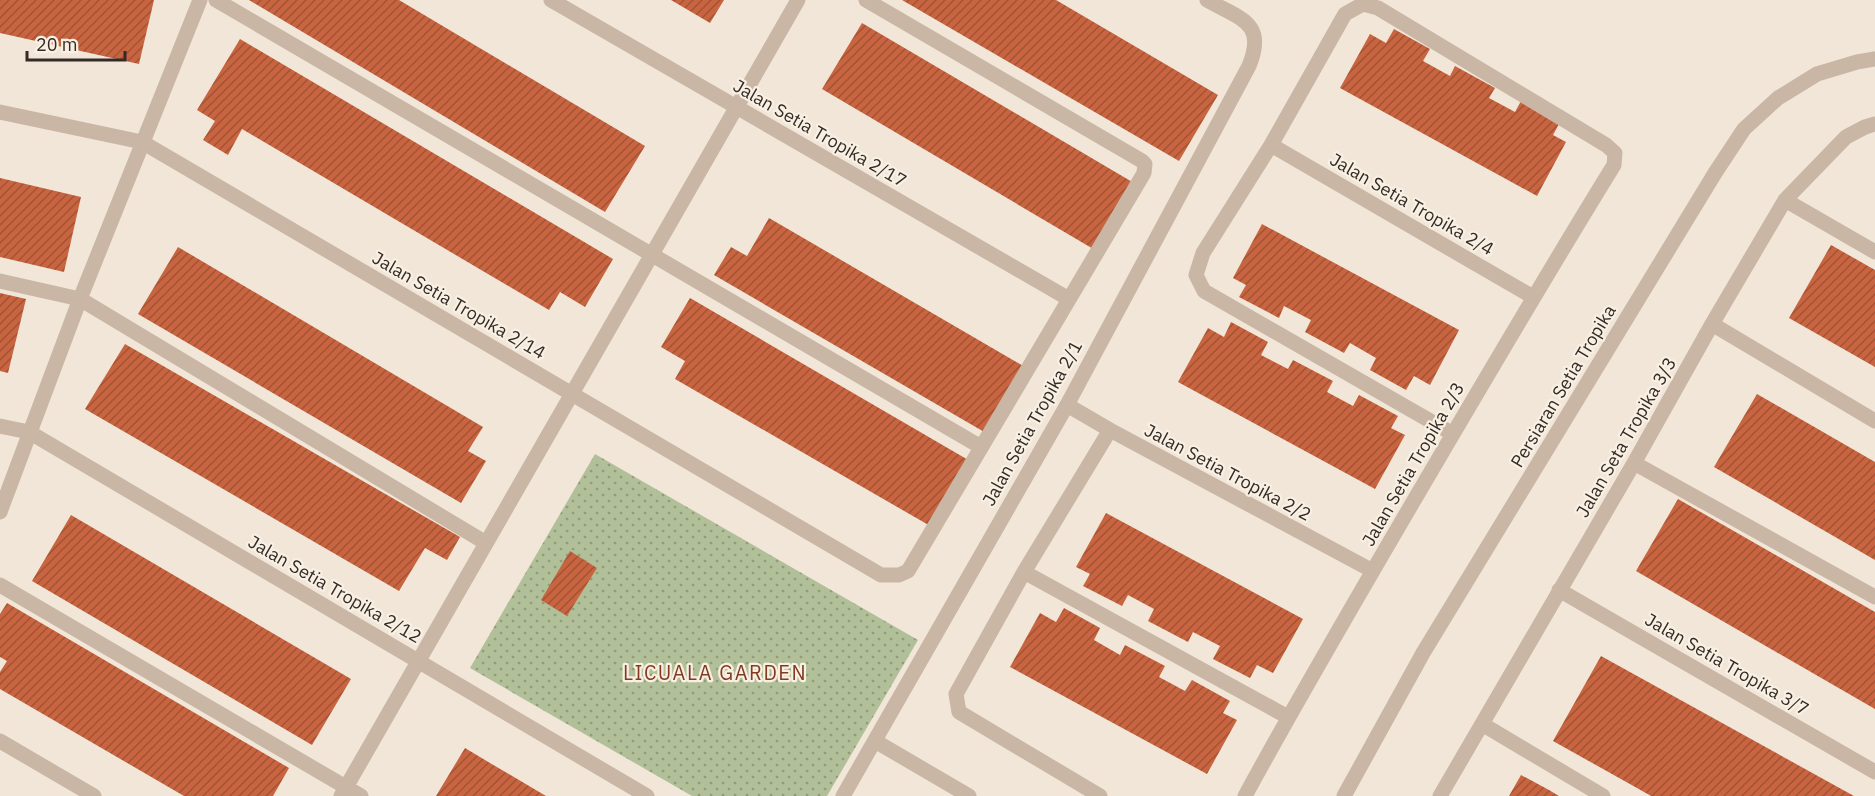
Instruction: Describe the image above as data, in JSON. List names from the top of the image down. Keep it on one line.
{"streets":{"street":["Jalan Setia Tropika 2/17","Jalan Setia Tropika 2/4","Jalan Setia Tropika 2/14","Persiaran Setia Tropika","Jalan Setia Tropika 2/1","Jalan Seta Tropika 3/3","Jalan Setia Tropika 2/3","Jalan Setia Tropika 2/2","Jalan Setia Tropika 2/12","Jalan Setia Tropika 3/7"]},"crossings":[["Jalan Setia Tropika 2/4","Jalan Setia Tropika 2/3"],["Jalan Setia Tropika 2/1","Jalan Setia Tropika 2/2"],["Jalan Seta Tropika 3/3","Jalan Setia Tropika 3/7"],["Jalan Setia Tropika 2/3","Jalan Setia Tropika 2/2"]],"districts":["LICUALA GARDEN"],"scale_bar":"20 m"}
